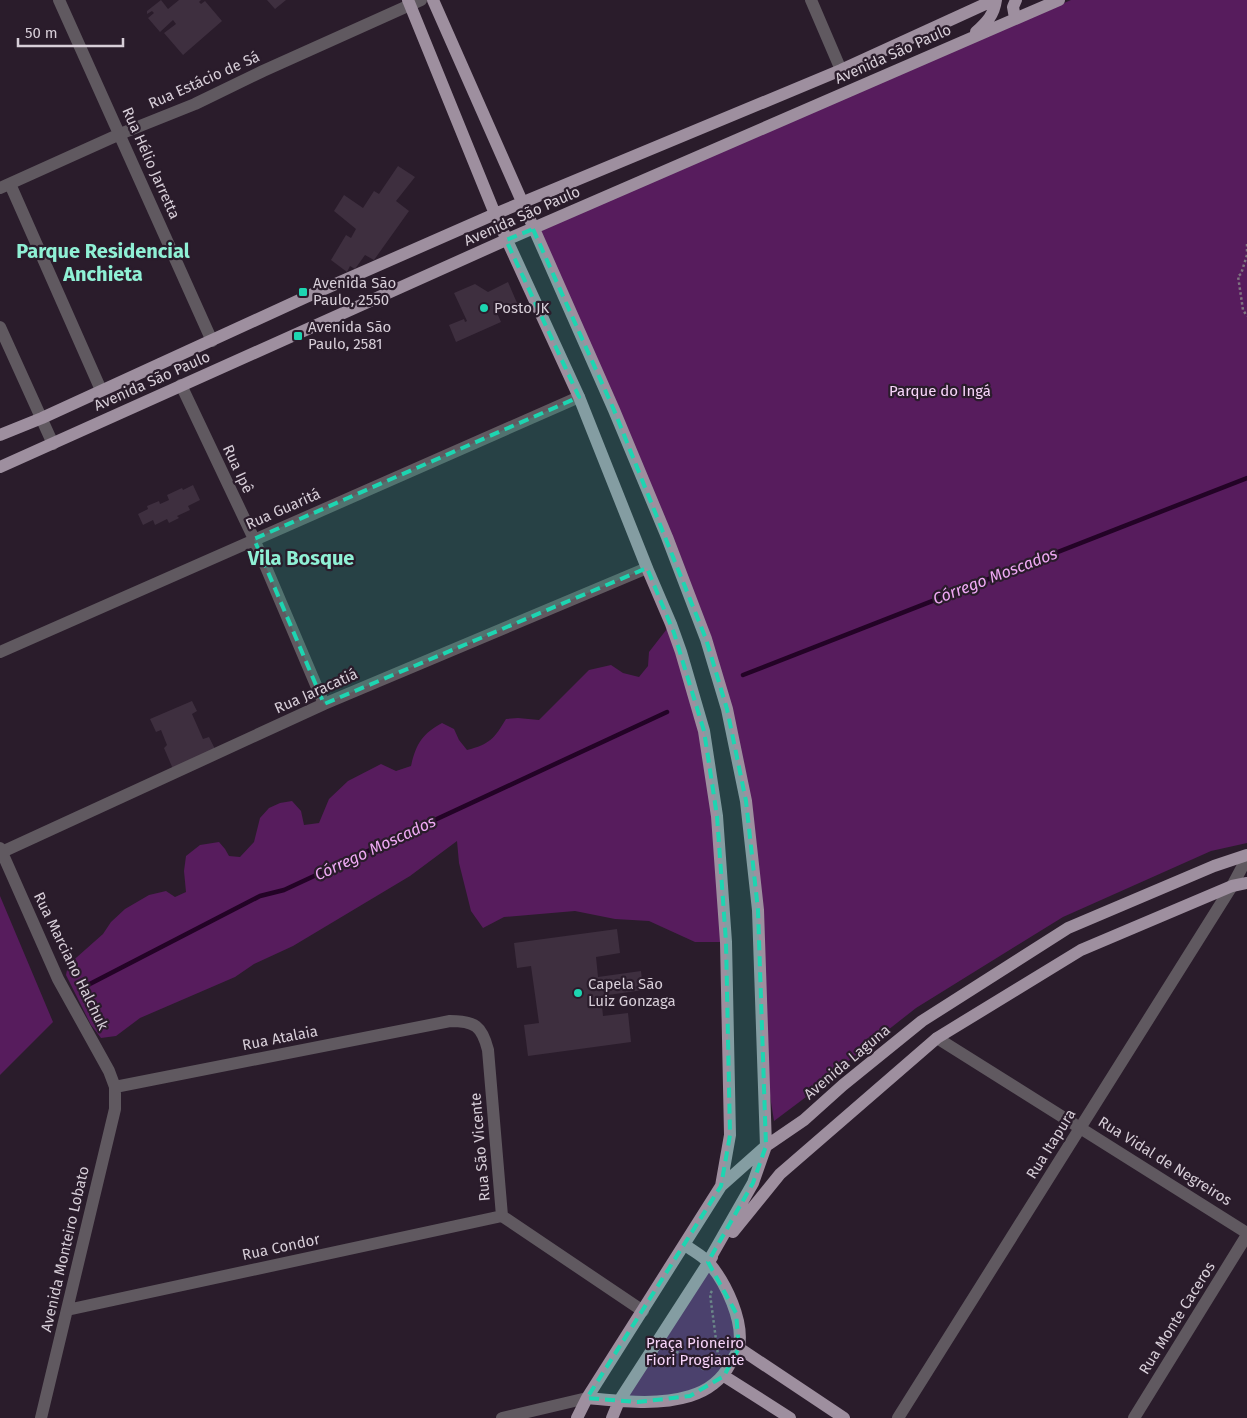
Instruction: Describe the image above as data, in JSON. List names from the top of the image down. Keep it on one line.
{"streets":{"main road":["Avenida São Paulo","Avenida Laguna"],"street":["Rua Estácio de Sá","Rua Hélio Jarretta","Rua Ipê","Rua Guaritá","Rua Jaracatiá","Rua Marciano Halchuk","Rua Atalaia","Rua Itapura","Rua São Vicente","Rua Vidal de Negreiros","Rua Condor","Avenida Monteiro Lobato","Rua Monte Caceros"]},"crossings":[["Avenida São Paulo","Rua Hélio Jarretta"],["Avenida São Paulo","Rua Ipê"],["Rua Estácio de Sá","Rua Hélio Jarretta"],["Rua Ipê","Rua Guaritá"],["Rua Ipê","Rua Jaracatiá"],["Rua Jaracatiá","Rua Marciano Halchuk"],["Rua Marciano Halchuk","Rua Atalaia"],["Rua Marciano Halchuk","Avenida Monteiro Lobato"],["Rua Atalaia","Rua São Vicente"],["Rua Atalaia","Avenida Monteiro Lobato"],["Avenida Laguna","Rua Itapura"],["Avenida Laguna","Rua São Vicente"],["Rua Itapura","Rua Vidal de Negreiros"],["Rua São Vicente","Rua Condor"],["Rua Vidal de Negreiros","Rua Monte Caceros"],["Rua Condor","Avenida Monteiro Lobato"]],"districts":["Parque Residencial Anchieta","Vila Bosque"],"water":["Córrego Moscados"],"parks":["Parque do Ingá","Praça Pioneiro Fiori Progiante"],"places":{"transit":["Avenida São Paulo, 2550","Avenida São Paulo, 2581"],"other":["Posto JK","Capela São Luiz Gonzaga"]},"scale_bar":"50 m"}
